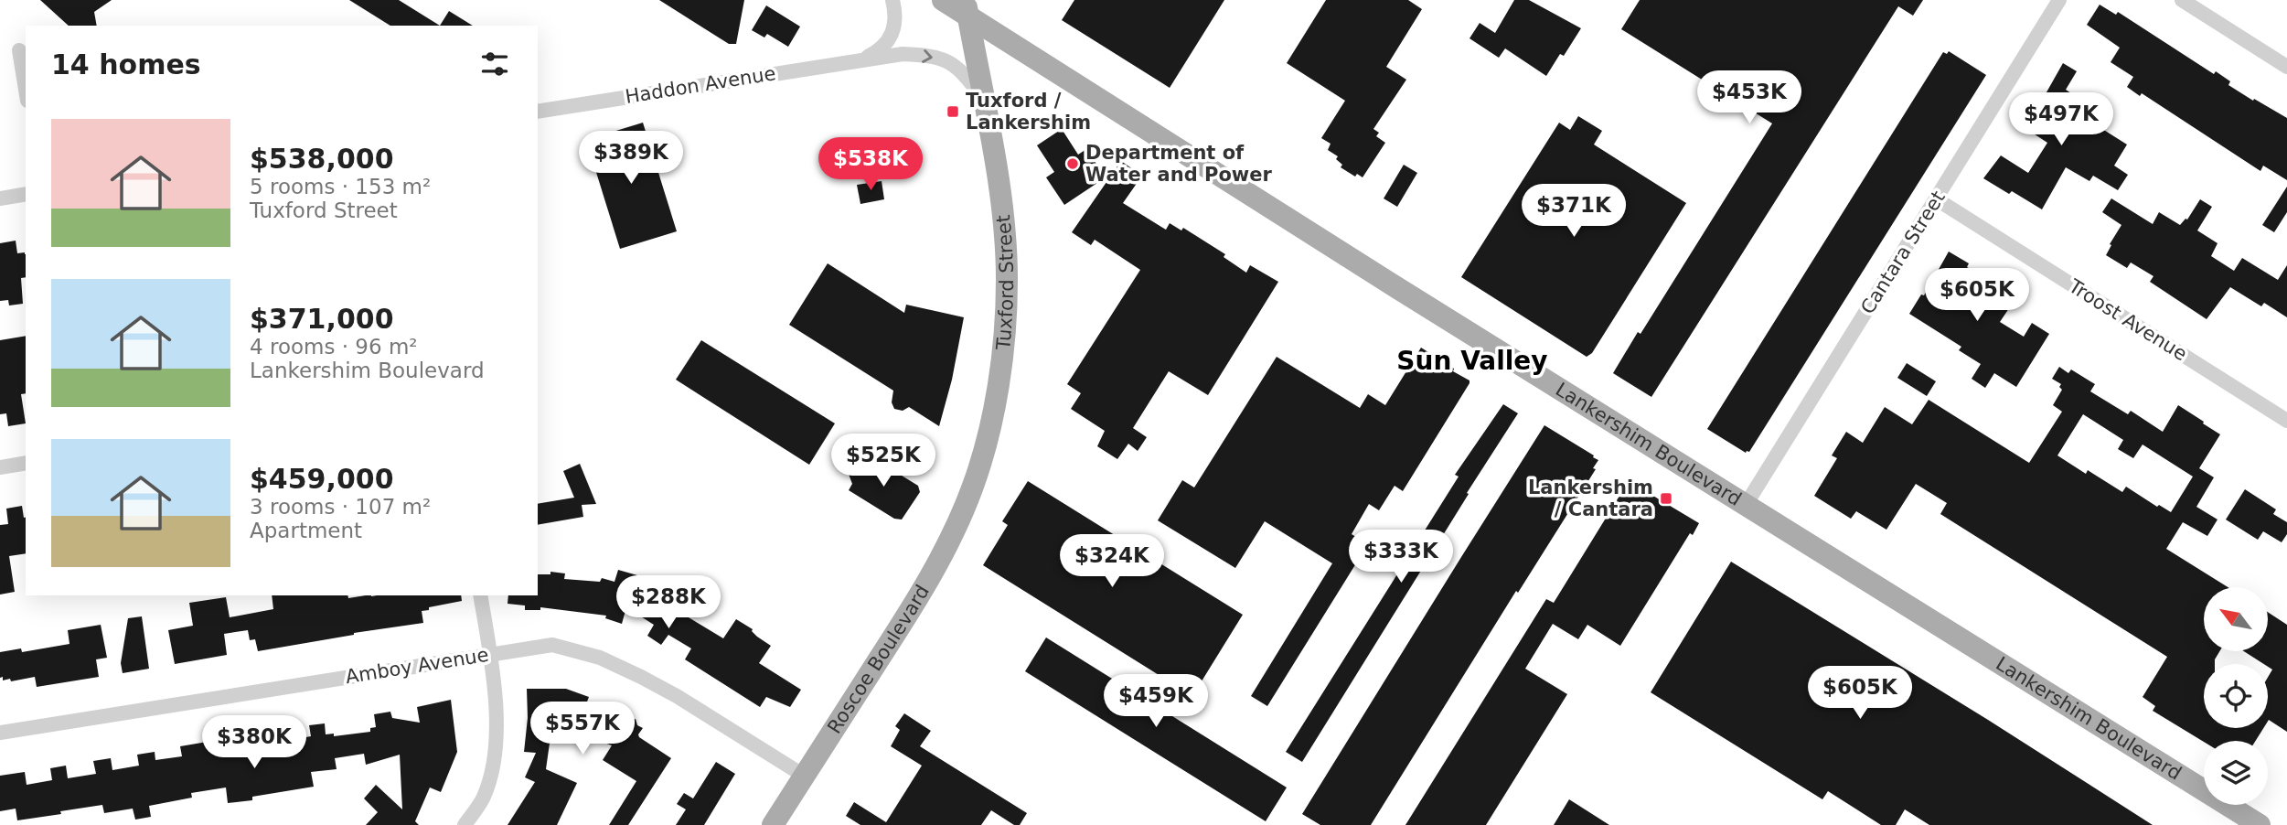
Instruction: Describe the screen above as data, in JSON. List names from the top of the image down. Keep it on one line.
{"streets":{"main road":["Tuxford Street","Lankershim Boulevard","Roscoe Boulevard"],"street":["Haddon Avenue","Cantara Street","Troost Avenue","Amboy Avenue"]},"crossings":[["Haddon Avenue","Tuxford Street"],["Cantara Street","Troost Avenue"],["Cantara Street","Lankershim Boulevard"],["Tuxford Street","Lankershim Boulevard"],["Tuxford Street","Roscoe Boulevard"],["Roscoe Boulevard","Amboy Avenue"]],"districts":["Sun Valley"],"places":{"transit":["Tuxford / Lankershim","Lankershim / Cantara"],"other":["Department of Water and Power"]},"north":"top left","page":{"heading":"14 homes","price":["$453K","$497K","$389K","$538K","$371K","$605K","$525K","$333K","$324K","$288K","$605K","$459K","$557K","$380K"],"list":[{"name":"$538,000","note":"5 rooms · 153 m² · Tuxford Street"},{"name":"$371,000","note":"4 rooms · 96 m² · Lankershim Boulevard"},{"name":"$459,000","note":"3 rooms · 107 m² · Apartment"}]}}
